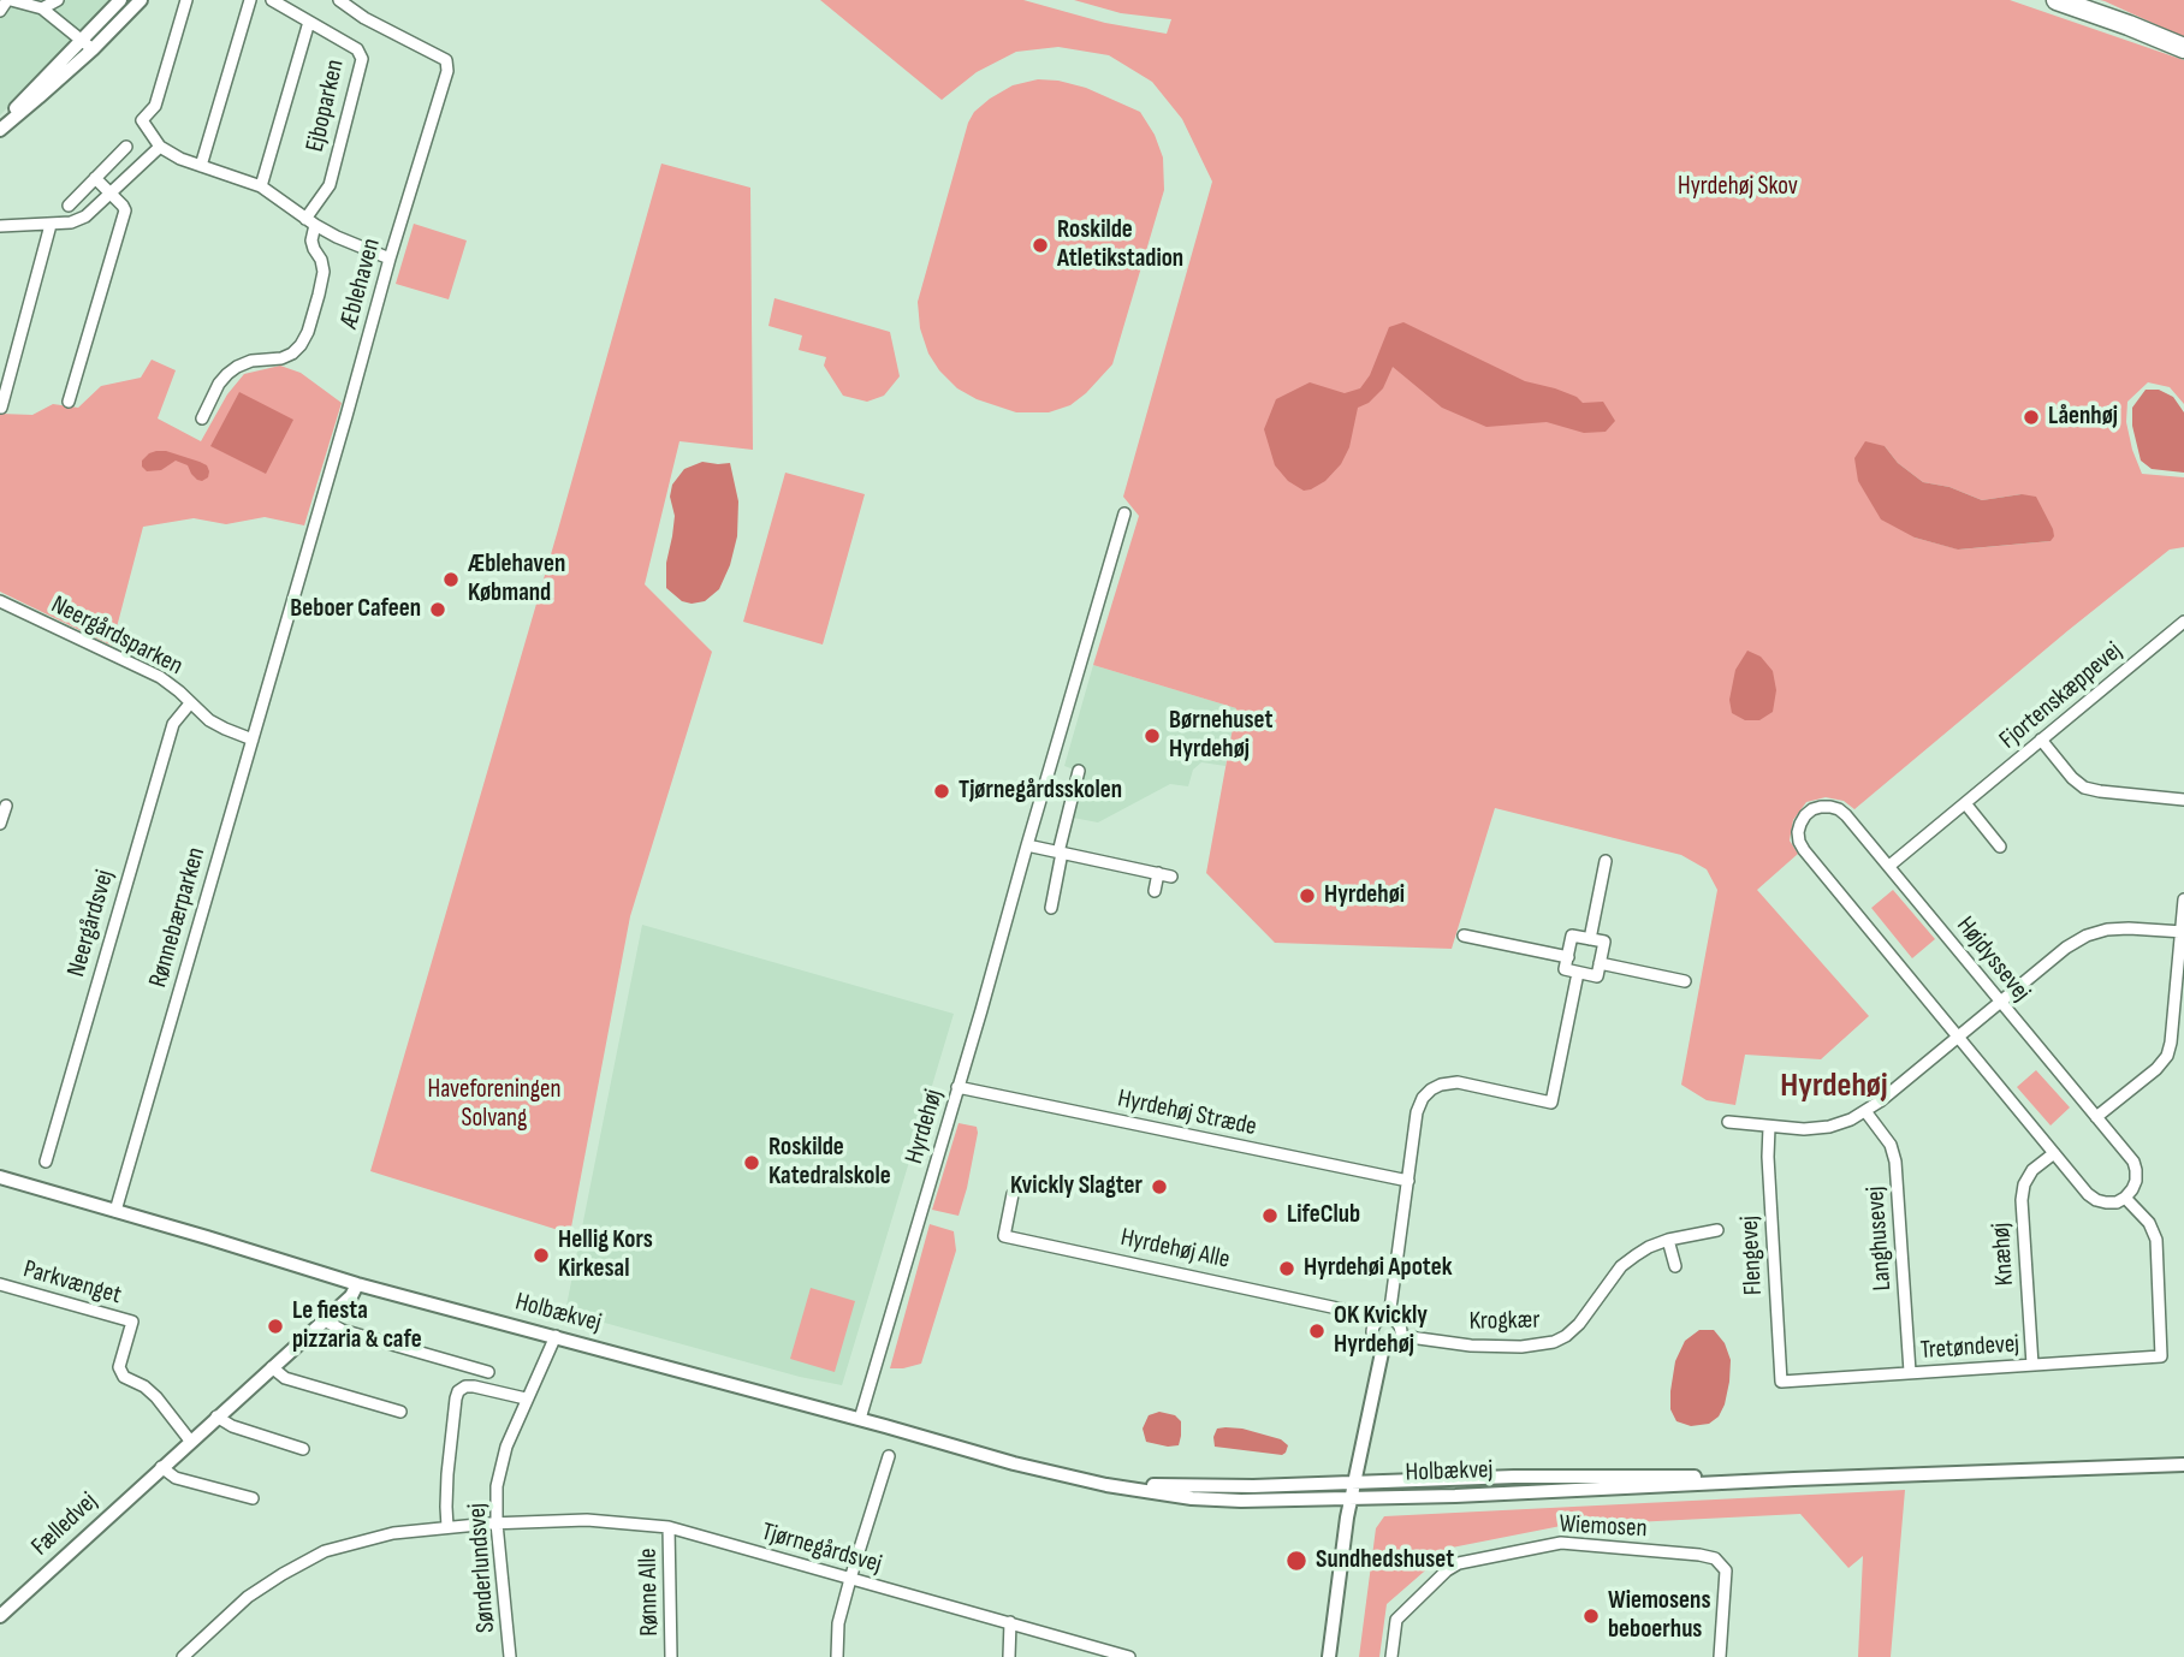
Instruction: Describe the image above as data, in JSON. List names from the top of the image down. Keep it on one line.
{"streets":{"street":["Ejboparken","Æblehaven","Neergårdsparken","Fjortenskæppevej","Rønnebærparken","Neergårdsvej","Højdyssevej","Hyrdehøj Stræde","Hyrdehøj","Langhusevej","Hyrdehøj Alle","Knæhøj","Flengevej","Parkvænget","Holbækvej","Krogkær","Tretøndevej","Fælledvej","Wiemosen","Tjørnegårdsvej","Sønderlundsvej","Rønne Alle"]},"crossings":[["Æblehaven","Rønnebærparken"],["Neergårdsparken","Rønnebærparken"],["Neergårdsparken","Neergårdsvej"],["Fjortenskæppevej","Højdyssevej"],["Rønnebærparken","Holbækvej"],["Højdyssevej","Knæhøj"],["Højdyssevej","Tretøndevej"],["Hyrdehøj Stræde","Hyrdehøj"],["Hyrdehøj","Holbækvej"],["Langhusevej","Tretøndevej"],["Hyrdehøj Alle","Krogkær"],["Knæhøj","Tretøndevej"],["Flengevej","Tretøndevej"],["Parkvænget","Fælledvej"],["Holbækvej","Fælledvej"],["Holbækvej","Sønderlundsvej"],["Tjørnegårdsvej","Sønderlundsvej"],["Tjørnegårdsvej","Rønne Alle"]],"districts":["Hyrdehøj"],"parks":["Hyrdehøj Skov","Haveforeningen Solvang"],"places":["Roskilde Atletikstadion","Låenhøj","Æblehaven Købmand","Beboer Cafeen","Børnehuset Hyrdehøj","Tjørnegårdsskolen","Hyrdehøi","Roskilde Katedralskole","Kvickly Slagter","LifeClub","Hellig Kors Kirkesal","Hyrdehøi Apotek","Le fiesta pizzaria & cafe","OK Kvickly Hyrdehøj","Sundhedshuset","Wiemosens beboerhus"]}
